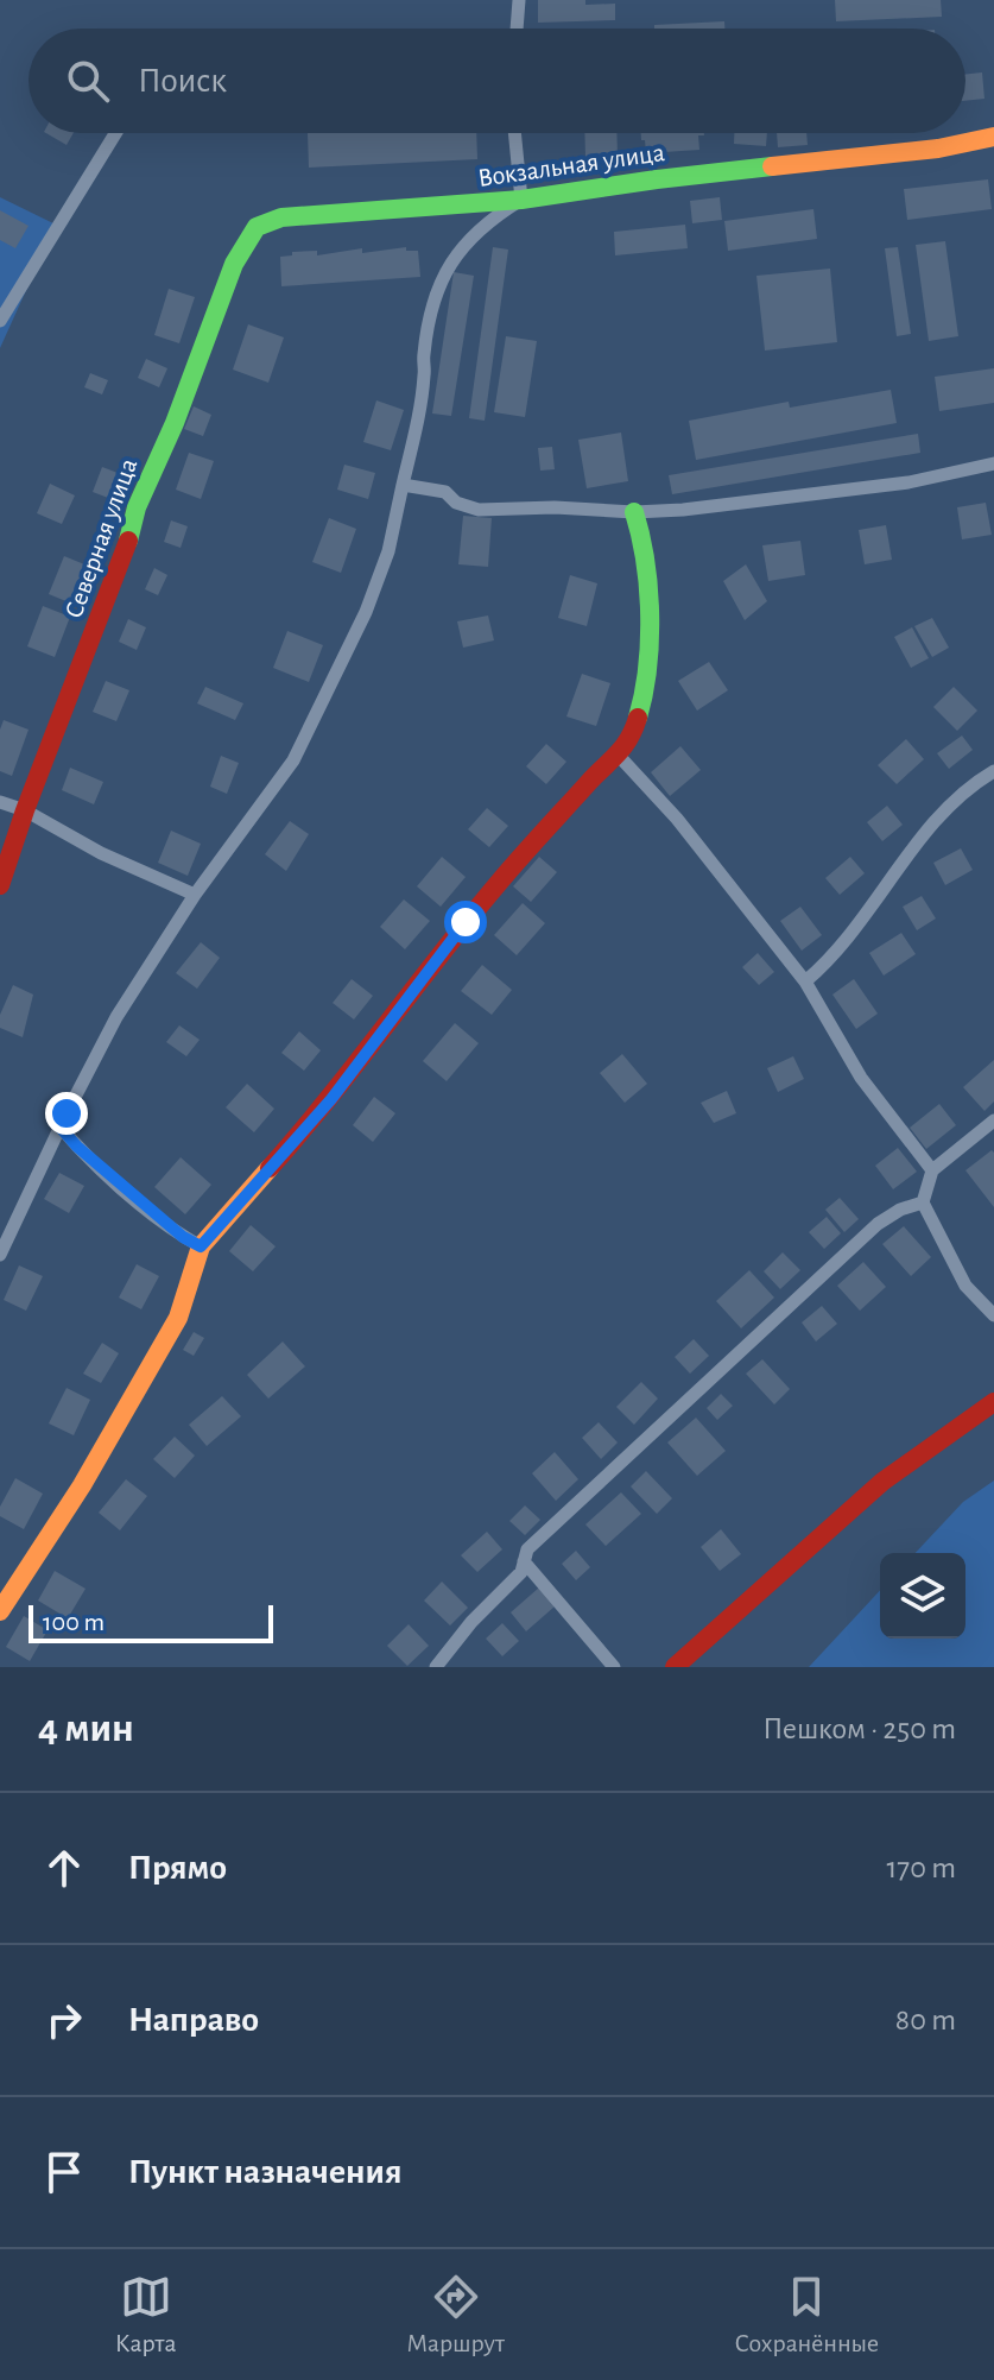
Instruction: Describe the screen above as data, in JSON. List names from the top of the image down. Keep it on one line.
{"streets":{"street":["Вокзальная улица","Северная улица"]},"crossings":[["Вокзальная улица","Северная улица"]],"scale_bar":"100 m","page":{"search":"Поиск","scale":"100 m","heading":["4 мин","Пешком · 250 m"],"list":[["Прямо","170 m"],["Направо","80 m"],"Пункт назначения"],"nav":["Карта","Маршрут","Сохранённые"]}}
